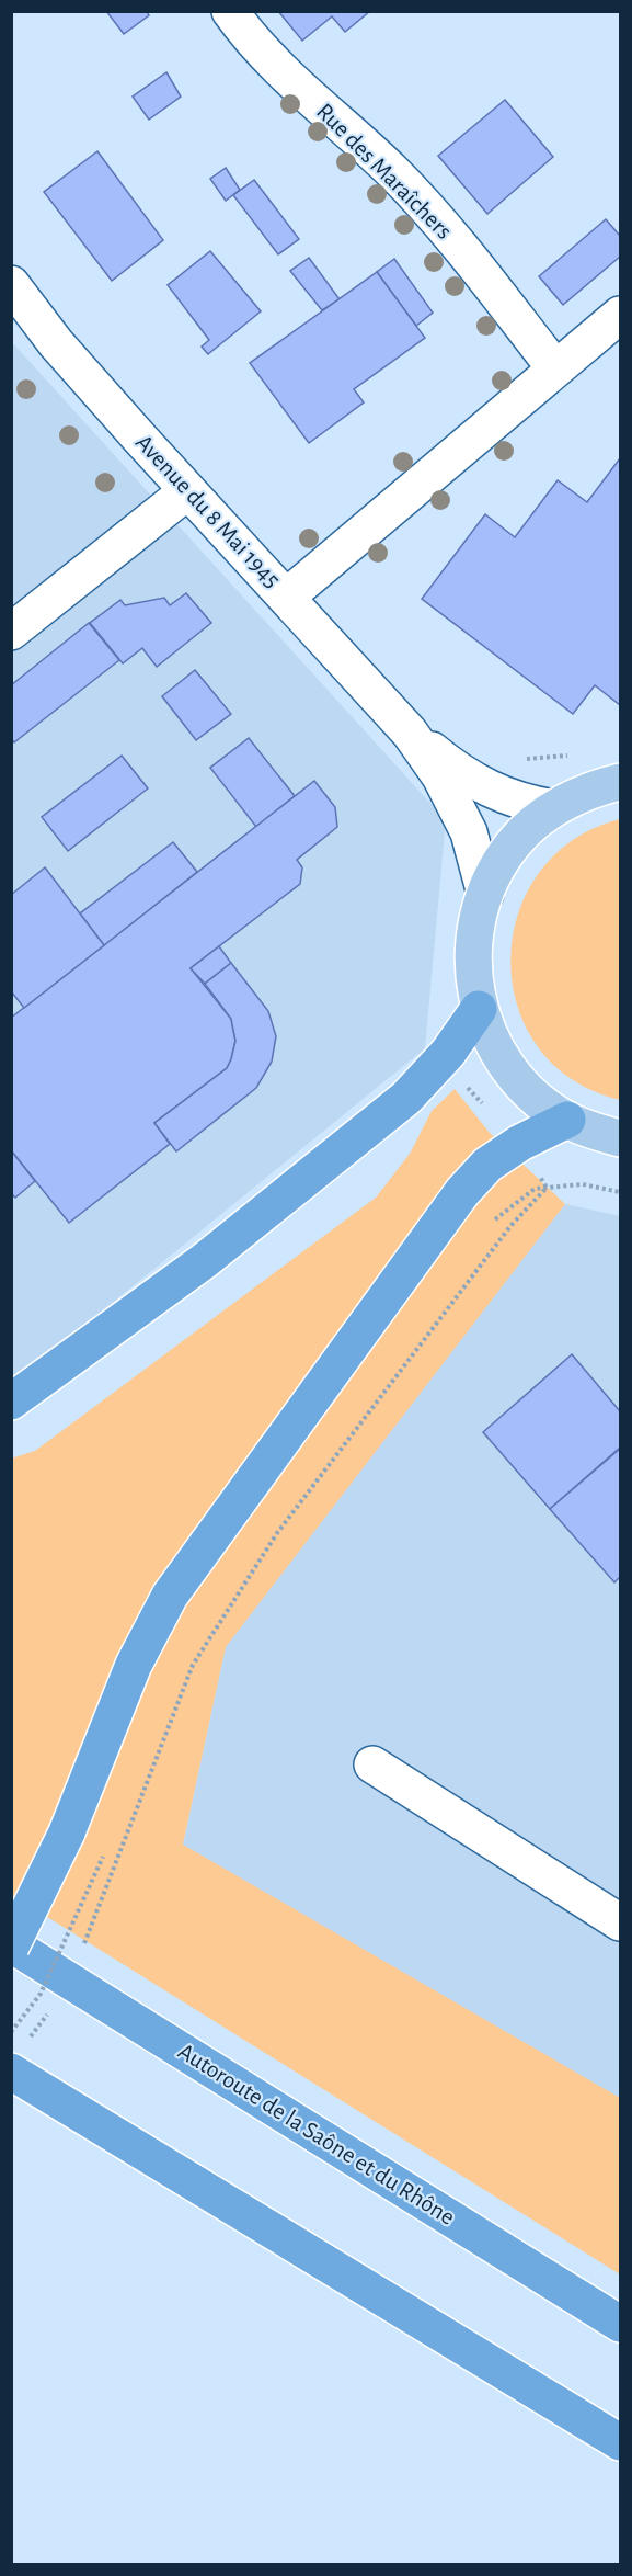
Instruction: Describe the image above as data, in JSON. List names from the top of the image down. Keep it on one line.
{"streets":{"highway":["Autoroute de la Saône et du Rhône"],"street":["Rue des Maraîchers","Avenue du 8 Mai 1945"]}}
